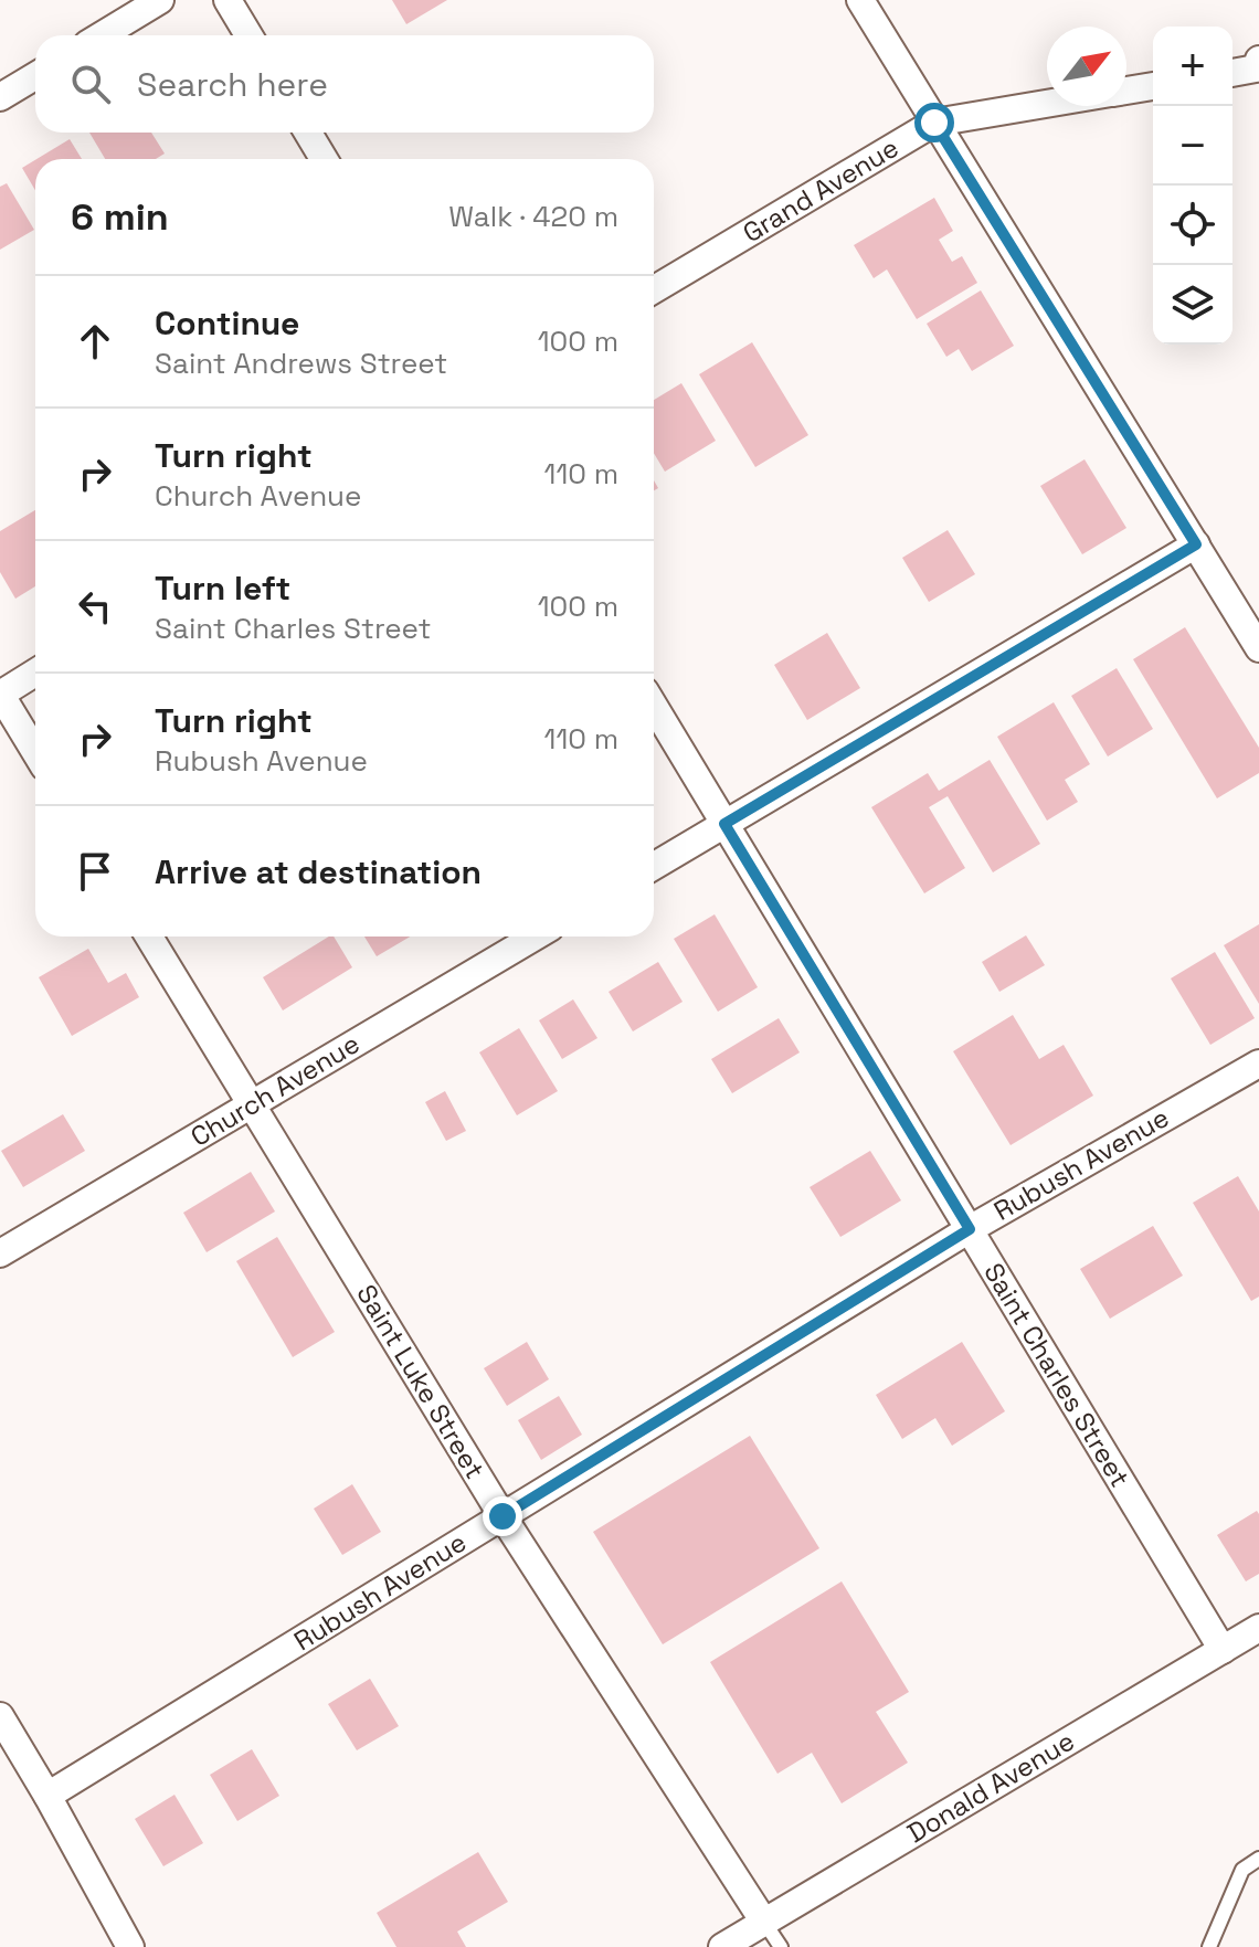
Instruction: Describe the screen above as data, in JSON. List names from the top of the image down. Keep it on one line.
{"streets":{"street":["Grand Avenue","Church Avenue","Rubush Avenue","Saint Charles Street","Saint Luke Street","Donald Avenue"]},"crossings":[["Church Avenue","Saint Luke Street"],["Rubush Avenue","Saint Charles Street"],["Rubush Avenue","Saint Luke Street"],["Saint Charles Street","Donald Avenue"],["Saint Luke Street","Donald Avenue"]],"north":"top right","page":{"map_buttons":["+","−"],"search":"Search here","heading":["6 min","Walk · 420 m"],"list":[["Continue","Saint Andrews Street","100 m"],["Turn right","Church Avenue","110 m"],["Turn left","Saint Charles Street","100 m"],["Turn right","Rubush Avenue","110 m"],"Arrive at destination"]}}
